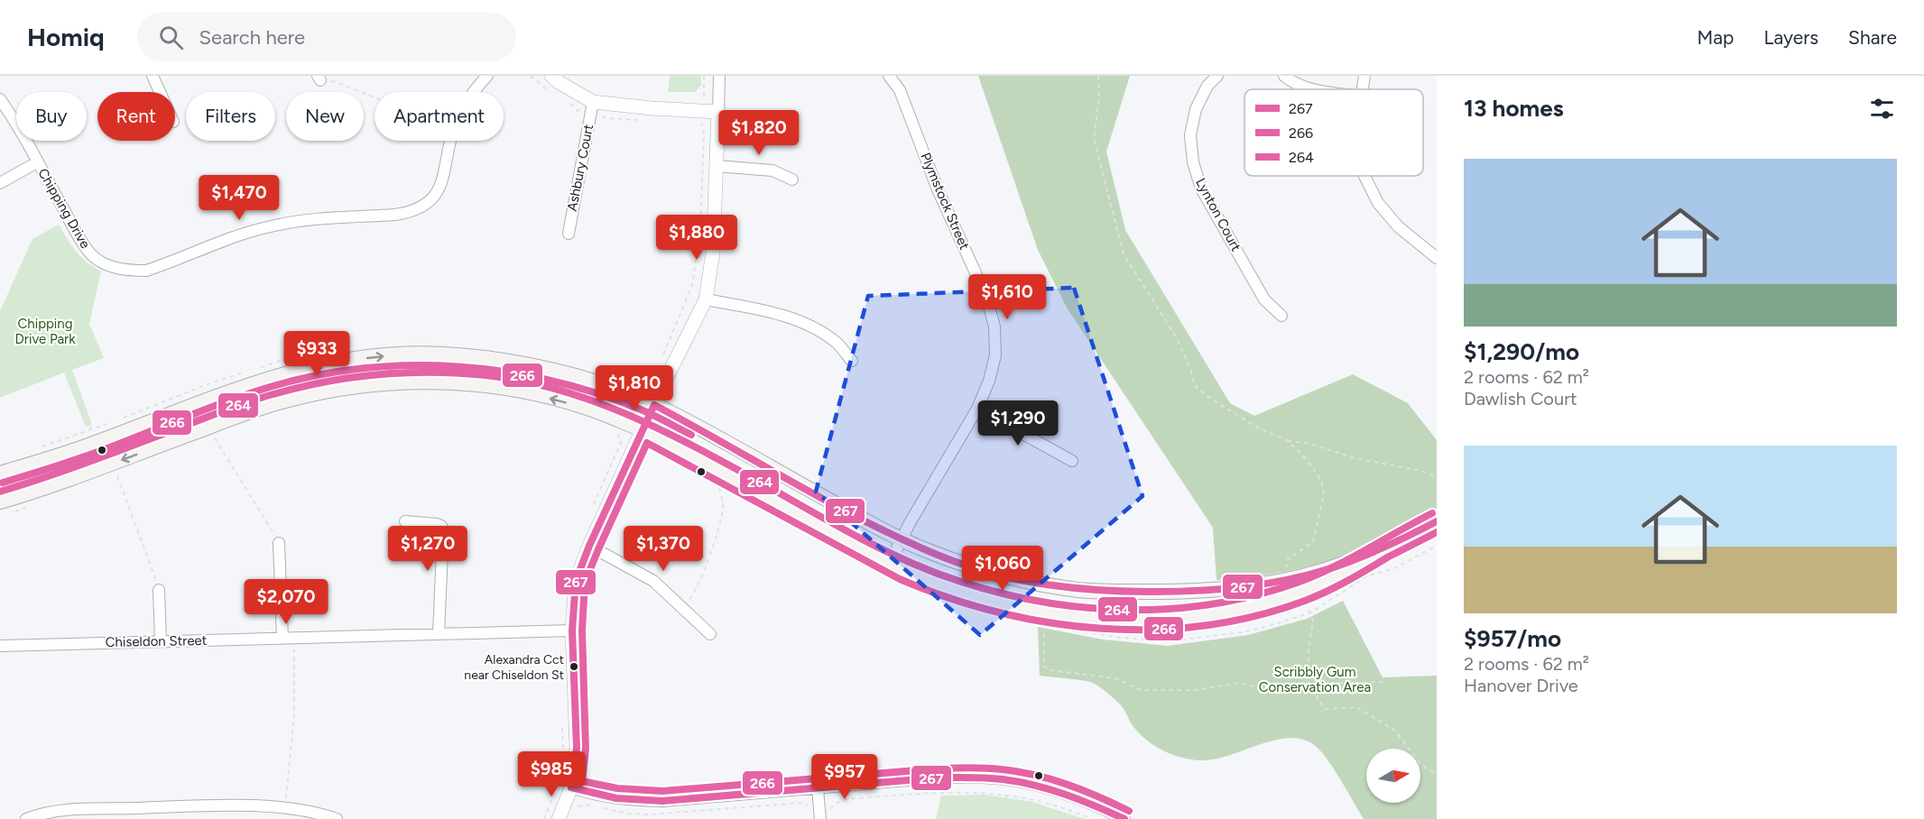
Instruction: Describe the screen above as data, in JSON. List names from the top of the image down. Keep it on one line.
{"streets":{"street":["Ashbury Court","Plymstock Street","Chipping Drive","Lynton Court","Chiseldon Street"]},"parks":["Chipping Drive Park","Scribbly Gum Conservation Area"],"places":["Alexandra Cct near Chiseldon St"],"lines":["transit line 266","transit line 264","transit line 267"],"legend":["267","266","264"],"north":"right","page":{"header":"Homiq","search":"Search here","nav":["Map","Layers","Share"],"heading":"13 homes","chip":["Buy","Rent","Filters","New","Apartment"],"price":["$1,820","$1,470","$1,880","$1,610","$933","$1,810","$1,290","$1,270","$1,370","$1,060","$2,070","$985","$957"],"list":[{"name":"$1,290/mo","note":"2 rooms · 62 m² · Dawlish Court"},{"name":"$957/mo","note":"2 rooms · 62 m² · Hanover Drive"}]}}
